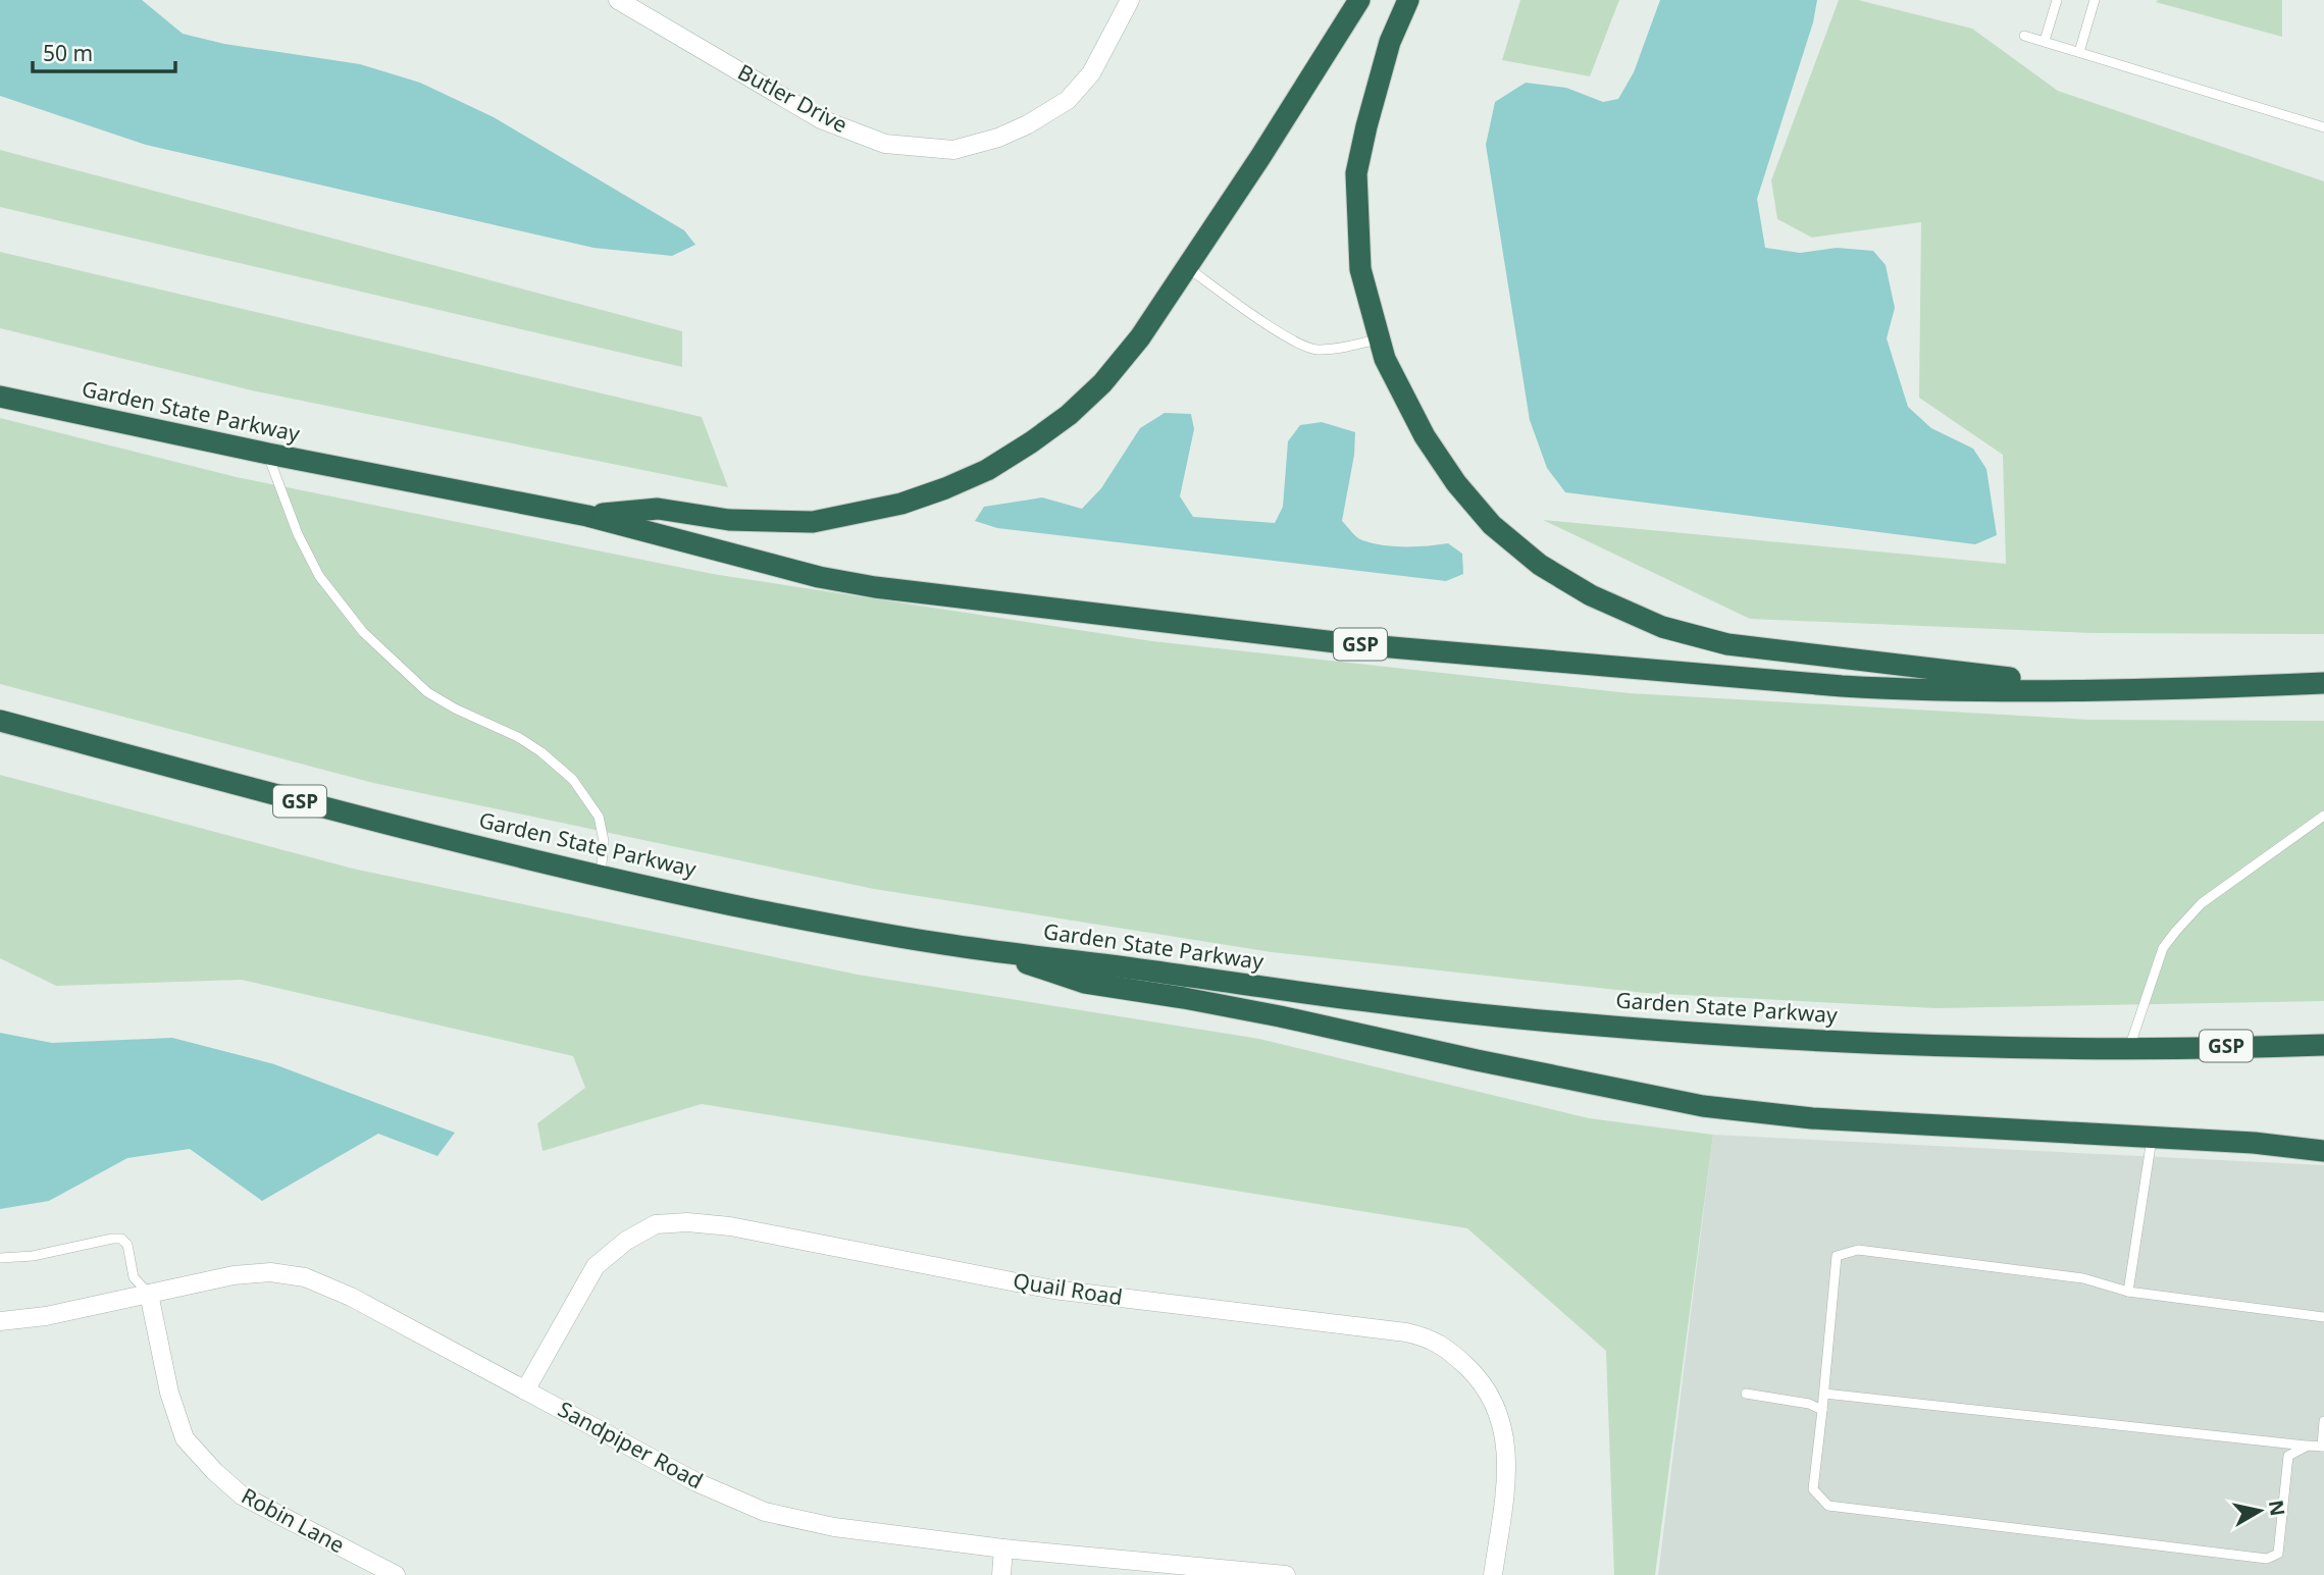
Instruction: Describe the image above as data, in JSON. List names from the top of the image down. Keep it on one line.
{"streets":{"highway":["Garden State Parkway","GSP"],"street":["Butler Drive","Quail Road","Sandpiper Road","Robin Lane"]},"crossings":[["Quail Road","Sandpiper Road"],["Sandpiper Road","Robin Lane"]],"scale_bar":"50 m","north":"right"}
